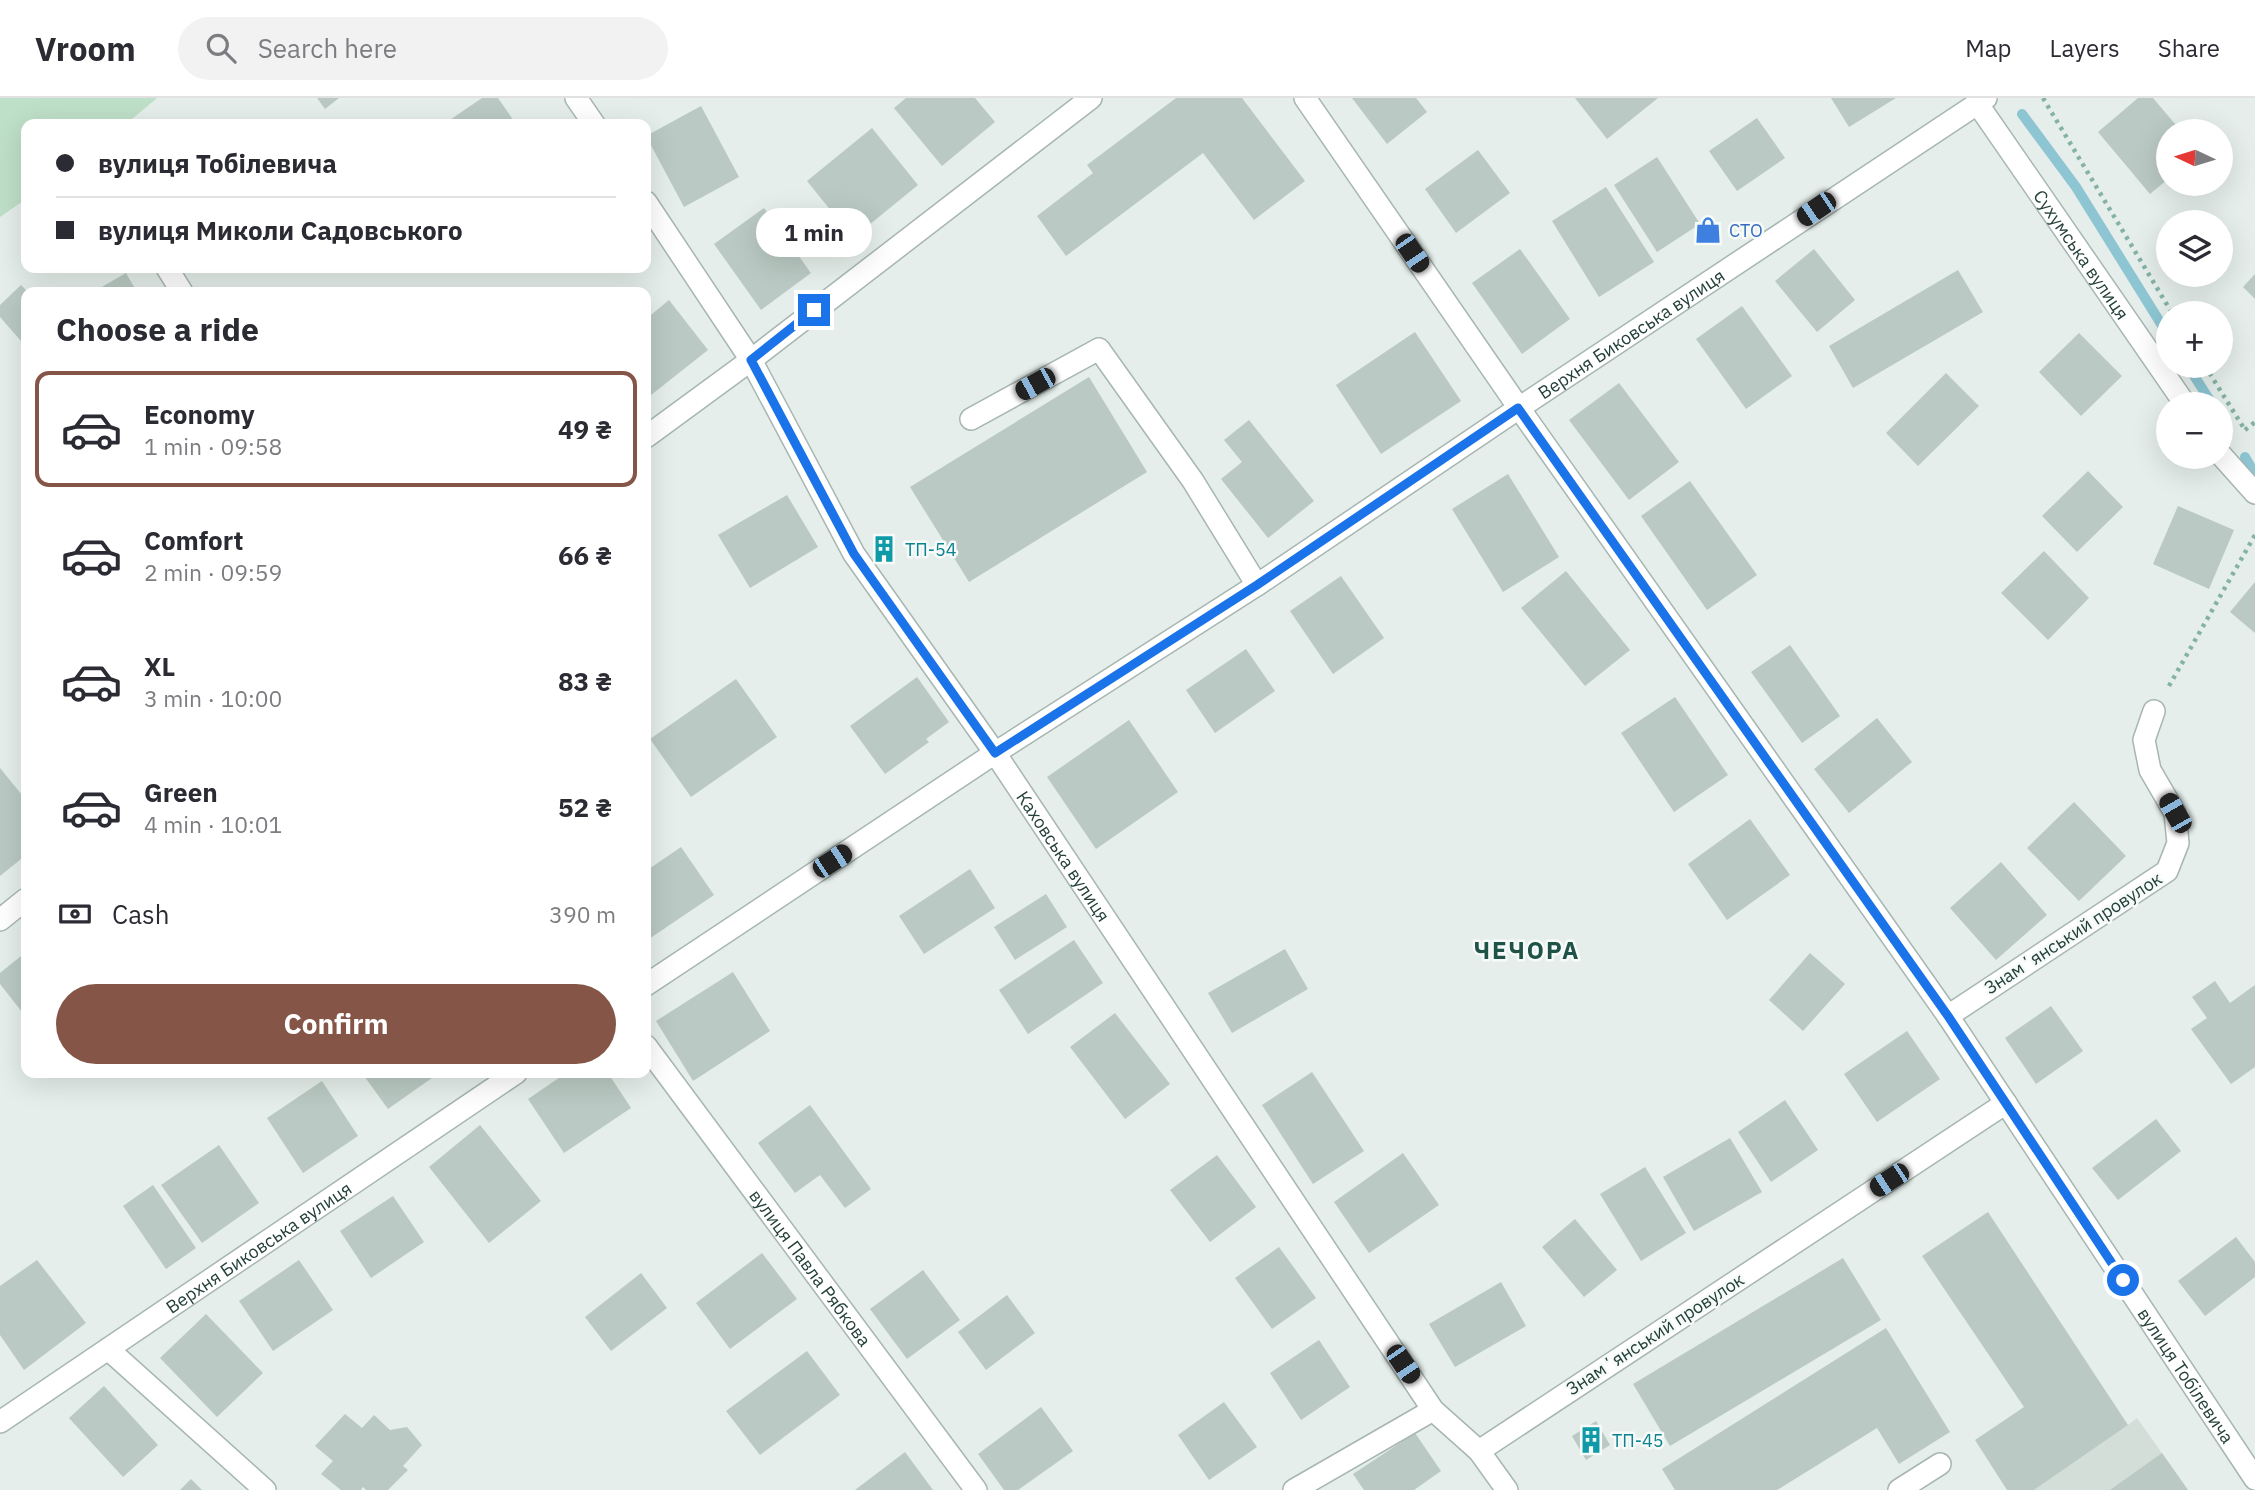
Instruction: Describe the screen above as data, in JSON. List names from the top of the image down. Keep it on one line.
{"streets":{"street":["Сухумська вулиця","Верхня Биковська вулиця","Каховська вулиця","Знамʼянський провулок","вулиця Павла Рябкова","вулиця Тобілевича"]},"crossings":[["Сухумська вулиця","Верхня Биковська вулиця"],["Верхня Биковська вулиця","Каховська вулиця"],["Верхня Биковська вулиця","вулиця Тобілевича"],["Каховська вулиця","Знамʼянський провулок"],["Знамʼянський провулок","вулиця Тобілевича"]],"districts":["ЧЕЧОРА"],"places":{"shop":["СТО"],"building":["ТП-54","ТП-45"]},"north":"left","page":{"header":"Vroom","search":"Search here","nav":["Map","Layers","Share"],"map_buttons":["+","−"],"banner":["вулиця Тобілевича","вулиця Миколи Садовського"],"bubble":"1 min","heading":"Choose a ride","list":[{"name":"Economy","note":"1 min · 09:58","value":"49 ₴"},{"name":"Comfort","note":"2 min · 09:59","value":"66 ₴"},{"name":"XL","note":"3 min · 10:00","value":"83 ₴"},{"name":"Green","note":"4 min · 10:01","value":"52 ₴"}],"pay":["Cash","390 m"],"buttons":"Confirm"}}
